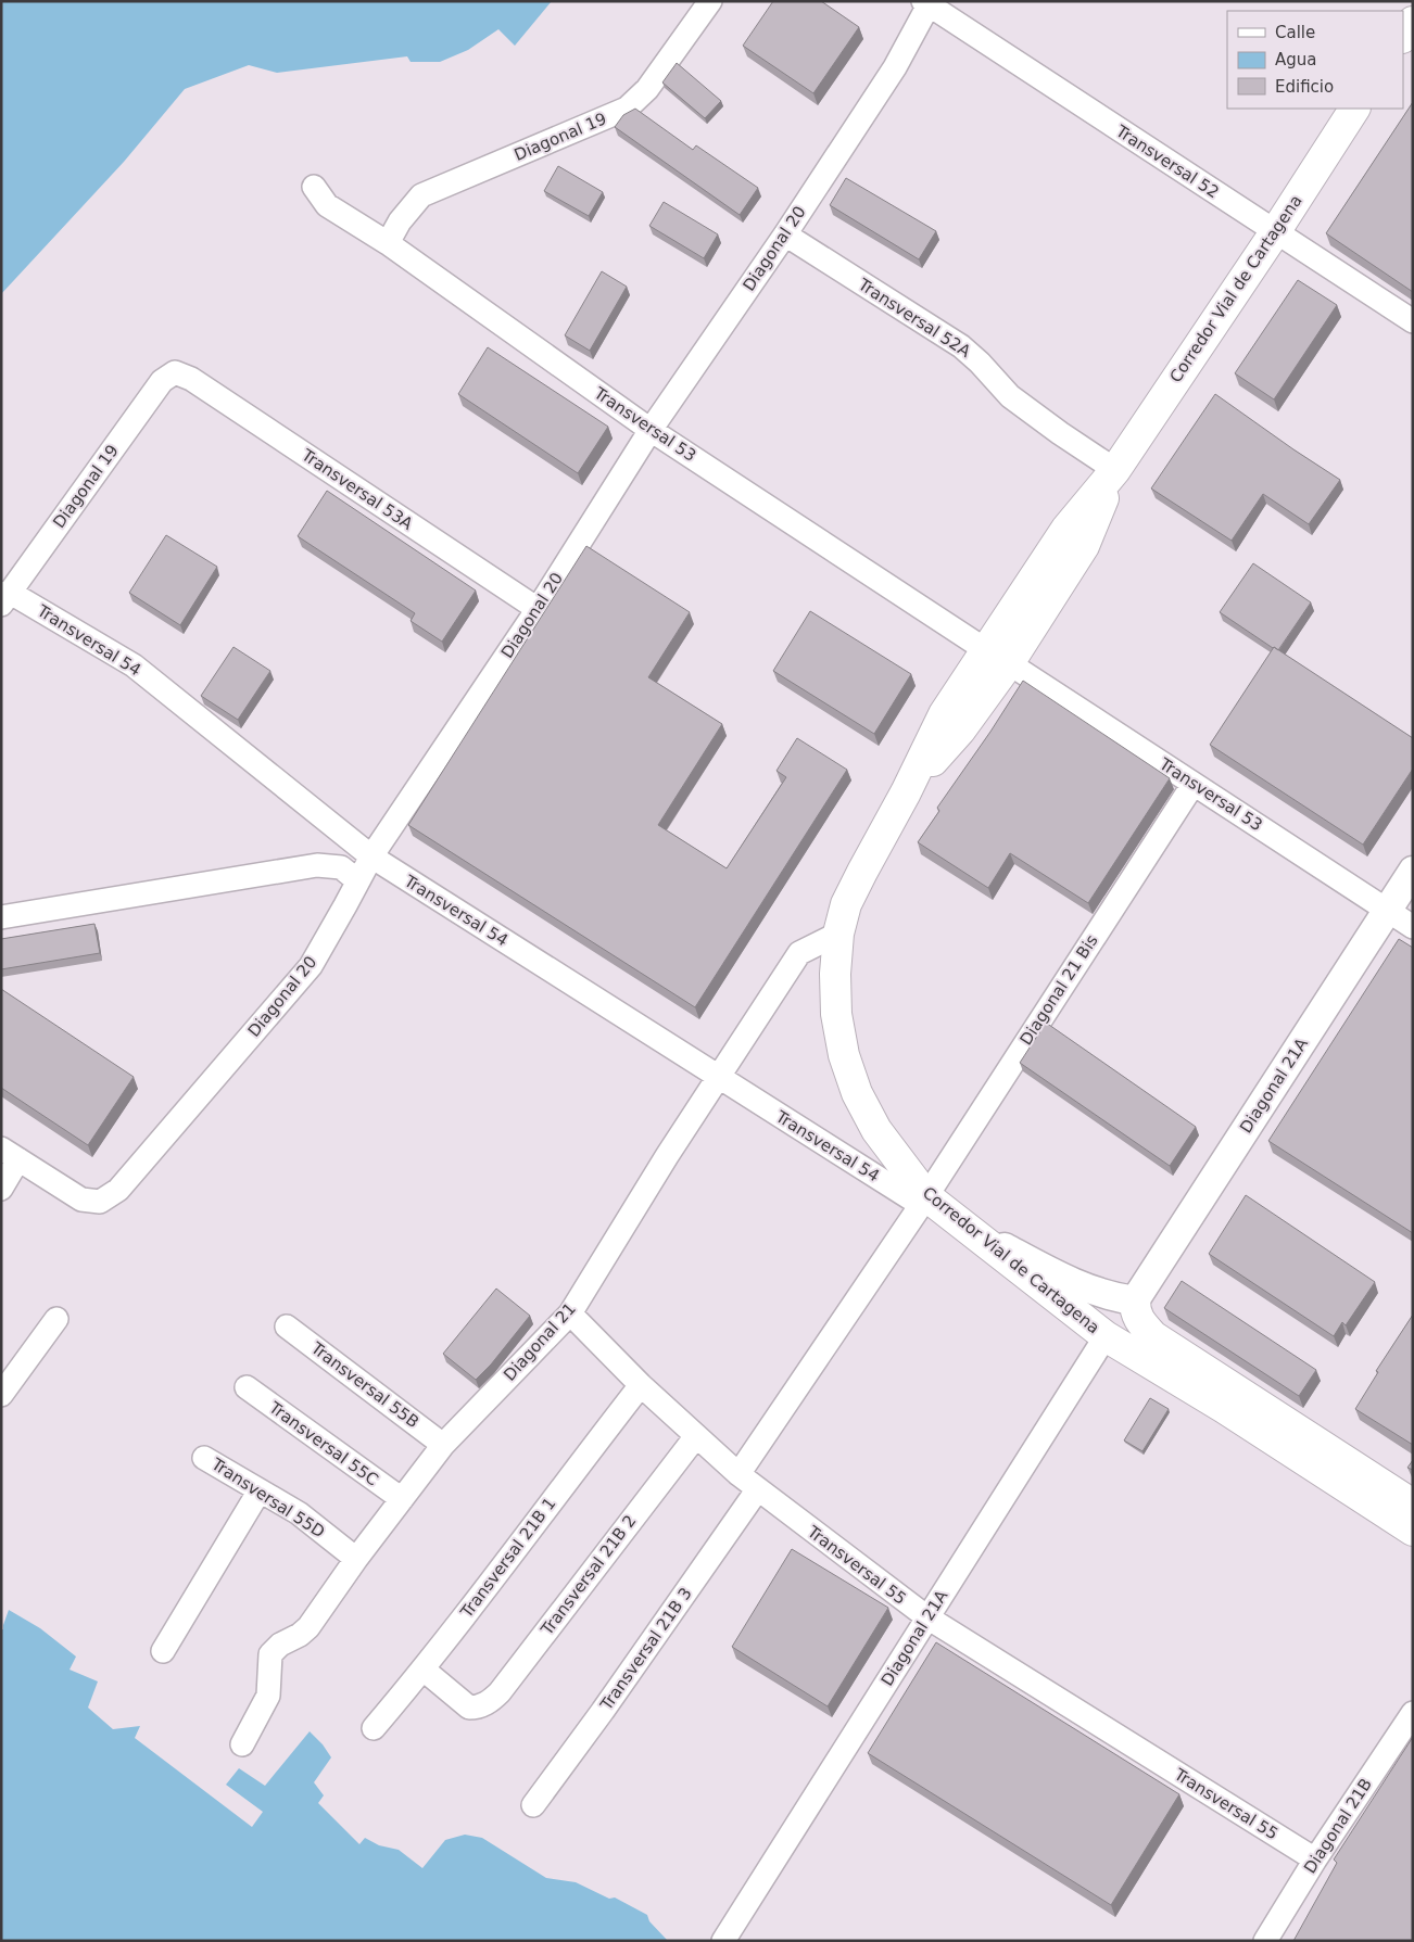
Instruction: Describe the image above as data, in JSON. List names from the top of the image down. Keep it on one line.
{"streets":{"main road":["Corredor Vial de Cartagena"],"street":["Diagonal 19","Transversal 52","Diagonal 20","Transversal 52A","Transversal 53","Transversal 53A","Transversal 54","Diagonal 21 Bis","Diagonal 21A","Diagonal 21","Transversal 55B","Transversal 55C","Transversal 55D","Transversal 21B 1","Transversal 55","Transversal 21B 2","Transversal 21B 3","Diagonal 21B"]},"crossings":[["Diagonal 19","Transversal 53"],["Diagonal 19","Transversal 53A"],["Diagonal 19","Transversal 54"],["Transversal 52","Diagonal 20"],["Transversal 52","Corredor Vial de Cartagena"],["Diagonal 20","Transversal 52A"],["Diagonal 20","Transversal 53"],["Diagonal 20","Transversal 53A"],["Diagonal 20","Transversal 54"],["Corredor Vial de Cartagena","Transversal 52A"],["Corredor Vial de Cartagena","Transversal 53"],["Corredor Vial de Cartagena","Transversal 54"],["Corredor Vial de Cartagena","Diagonal 21 Bis"],["Corredor Vial de Cartagena","Diagonal 21A"],["Corredor Vial de Cartagena","Diagonal 21"],["Transversal 53","Diagonal 21 Bis"],["Transversal 53","Diagonal 21A"],["Transversal 54","Diagonal 21 Bis"],["Transversal 54","Diagonal 21"],["Diagonal 21A","Transversal 55"],["Diagonal 21","Transversal 55B"],["Diagonal 21","Transversal 55C"],["Diagonal 21","Transversal 55D"],["Diagonal 21","Transversal 55"],["Transversal 21B 1","Transversal 55"],["Transversal 21B 1","Transversal 21B 2"],["Transversal 55","Transversal 21B 2"],["Transversal 55","Transversal 21B 3"],["Transversal 55","Diagonal 21B"]],"legend":["Calle","Agua","Edificio"]}
